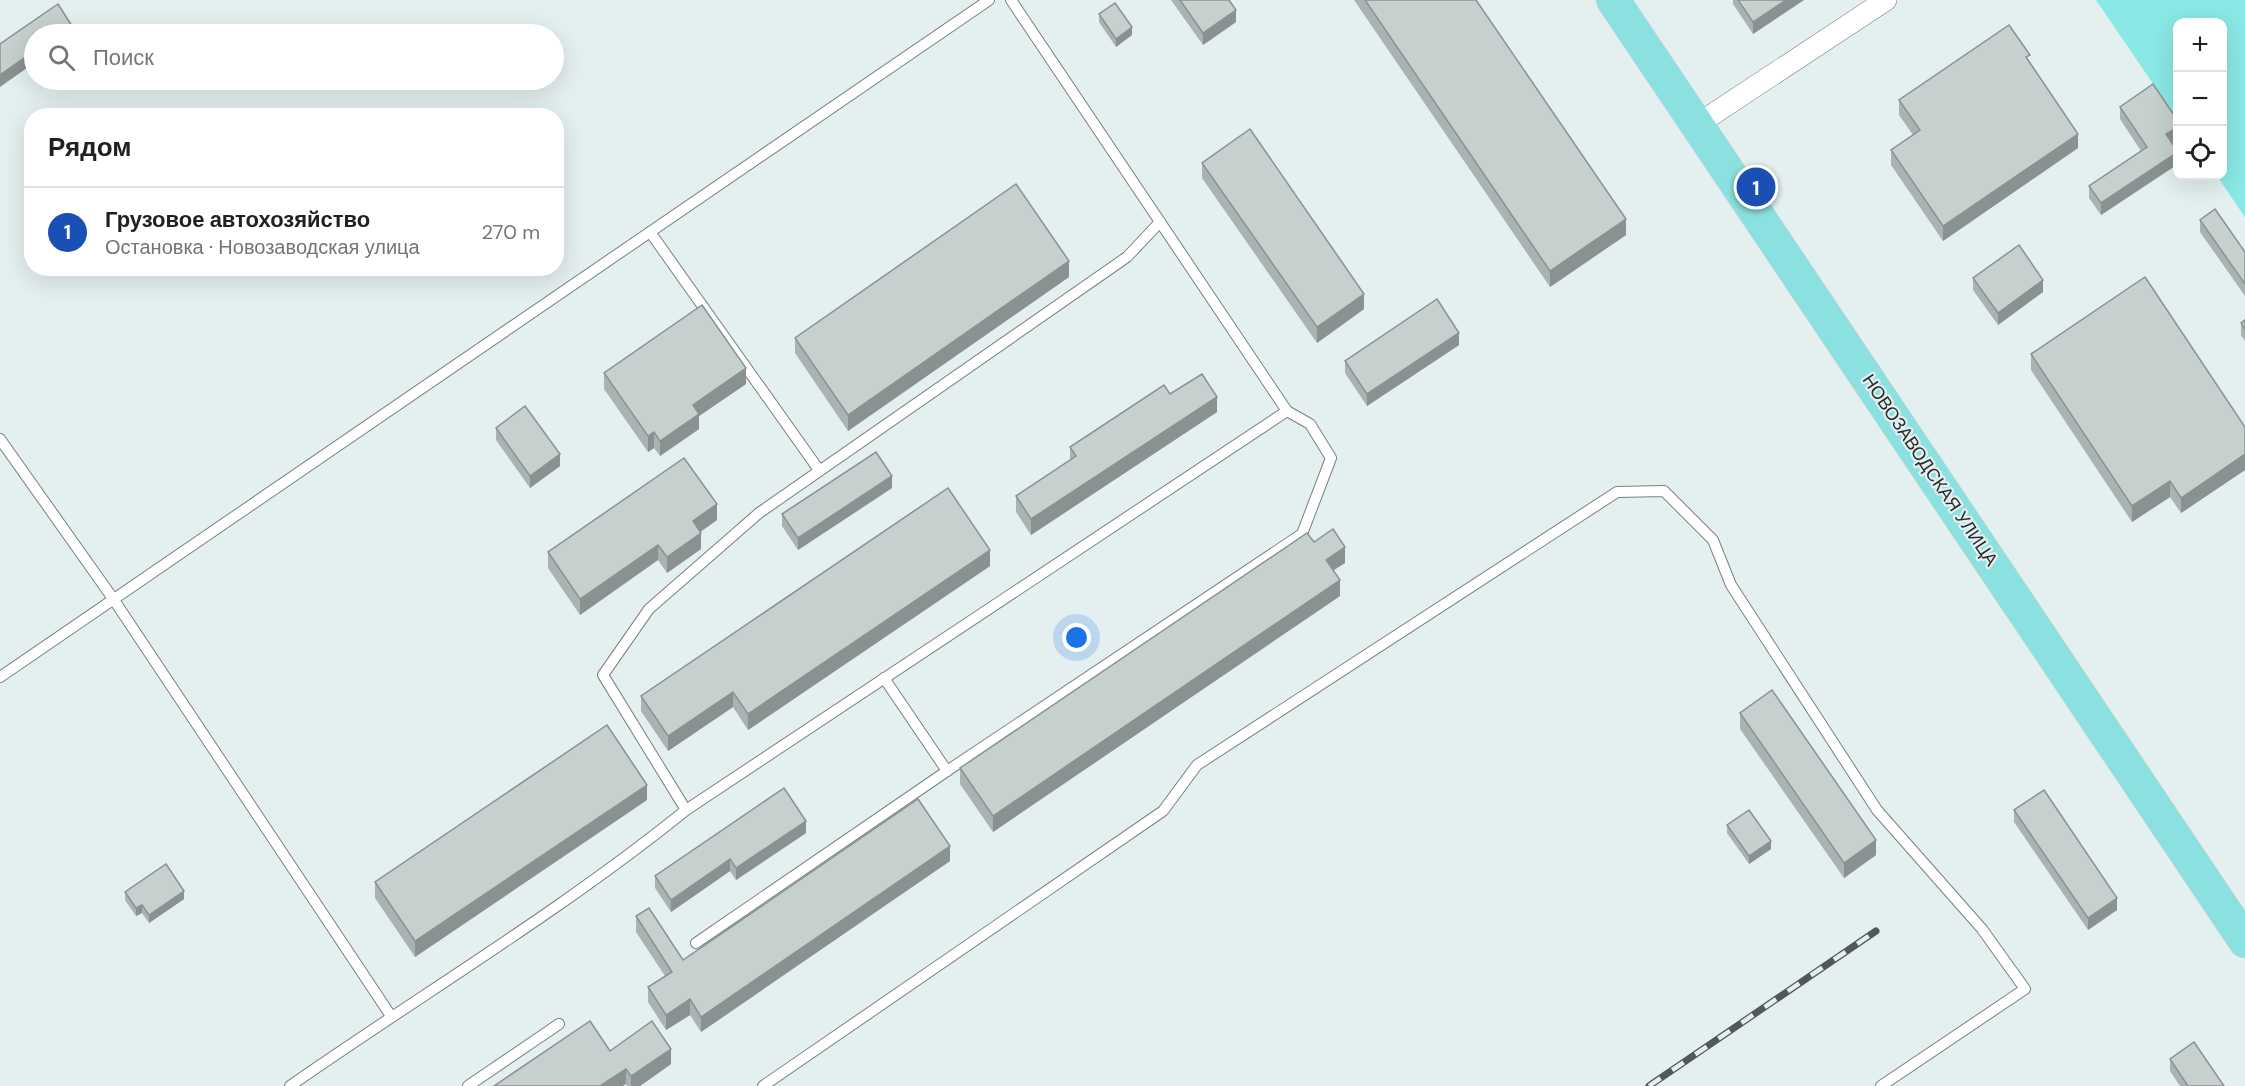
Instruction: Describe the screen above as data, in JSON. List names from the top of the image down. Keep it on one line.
{"streets":{"main road":["НОВОЗАВОДСКАЯ УЛИЦА"]},"page":{"map_buttons":["+","−"],"search":"Поиск","heading":"Рядом","pins":"1","list":[{"mark":"1","name":"Грузовое автохозяйство","note":"Остановка · Новозаводская улица","value":"270 m"}]}}
